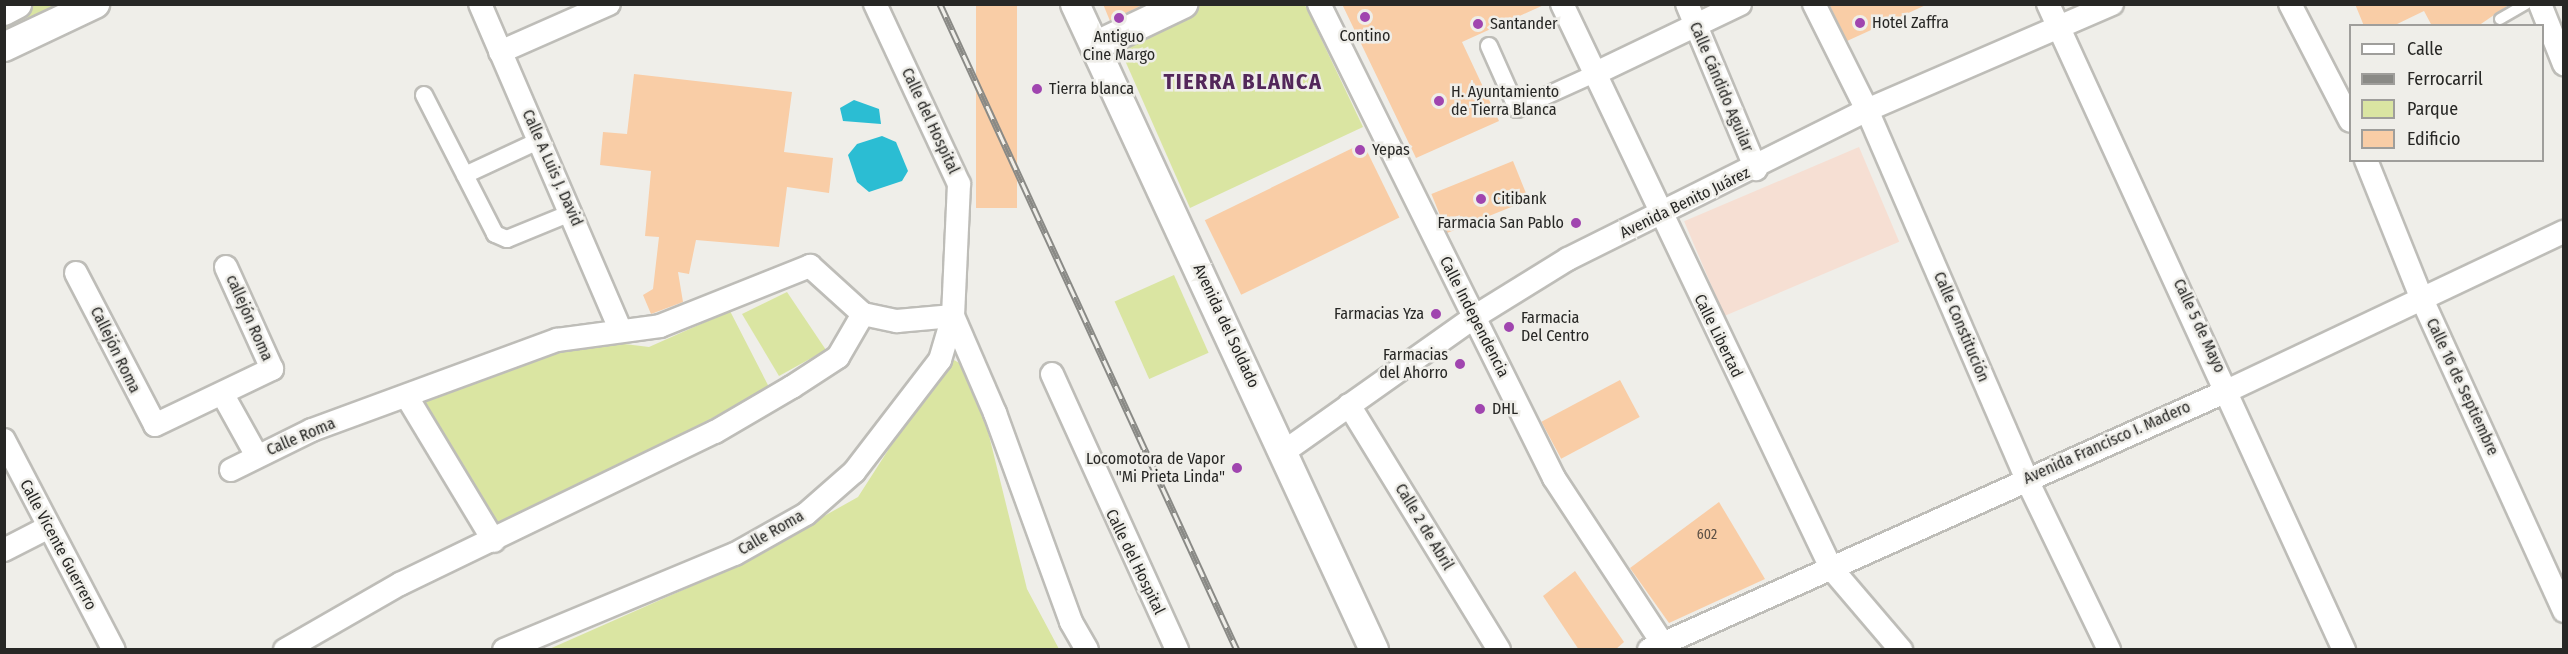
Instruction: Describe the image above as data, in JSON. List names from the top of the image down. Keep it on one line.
{"streets":{"street":["Calle Cándido Aguilar","Calle del Hospital","Calle A Luis J. David","Avenida Benito Juárez","Calle Independencia","callejón Roma","Avenida del Soldado","Calle 5 de Mayo","Calle Constitución","Calle Libertad","Callejón Roma","Calle 16 de Septiembre","Calle Roma","Avenida Francisco I. Madero","Calle 2 de Abril","Calle Vicente Guerrero"]},"crossings":[["Calle Cándido Aguilar","Avenida Benito Juárez"],["Calle del Hospital","Calle Roma"],["Calle A Luis J. David","Calle Roma"],["Avenida Benito Juárez","Calle Independencia"],["Avenida Benito Juárez","Avenida del Soldado"],["Avenida Benito Juárez","Calle 5 de Mayo"],["Avenida Benito Juárez","Calle Constitución"],["Avenida Benito Juárez","Calle Libertad"],["Avenida Benito Juárez","Calle 2 de Abril"],["Calle Independencia","Avenida Francisco I. Madero"],["callejón Roma","Callejón Roma"],["Calle 5 de Mayo","Avenida Francisco I. Madero"],["Calle Constitución","Avenida Francisco I. Madero"],["Calle Libertad","Avenida Francisco I. Madero"],["Calle 16 de Septiembre","Avenida Francisco I. Madero"]],"districts":["TIERRA BLANCA"],"places":["Contino","Antiguo Cine Margo","Hotel Zaffra","Santander","Tierra blanca","H. Ayuntamiento de Tierra Blanca","Yepas","Citibank","Farmacia San Pablo","Farmacias Yza","Farmacia Del Centro","Farmacias del Ahorro","DHL","Locomotora de Vapor \"Mi Prieta Linda\""],"house_numbers":["602"],"legend":["Calle","Ferrocarril","Parque","Edificio"]}
